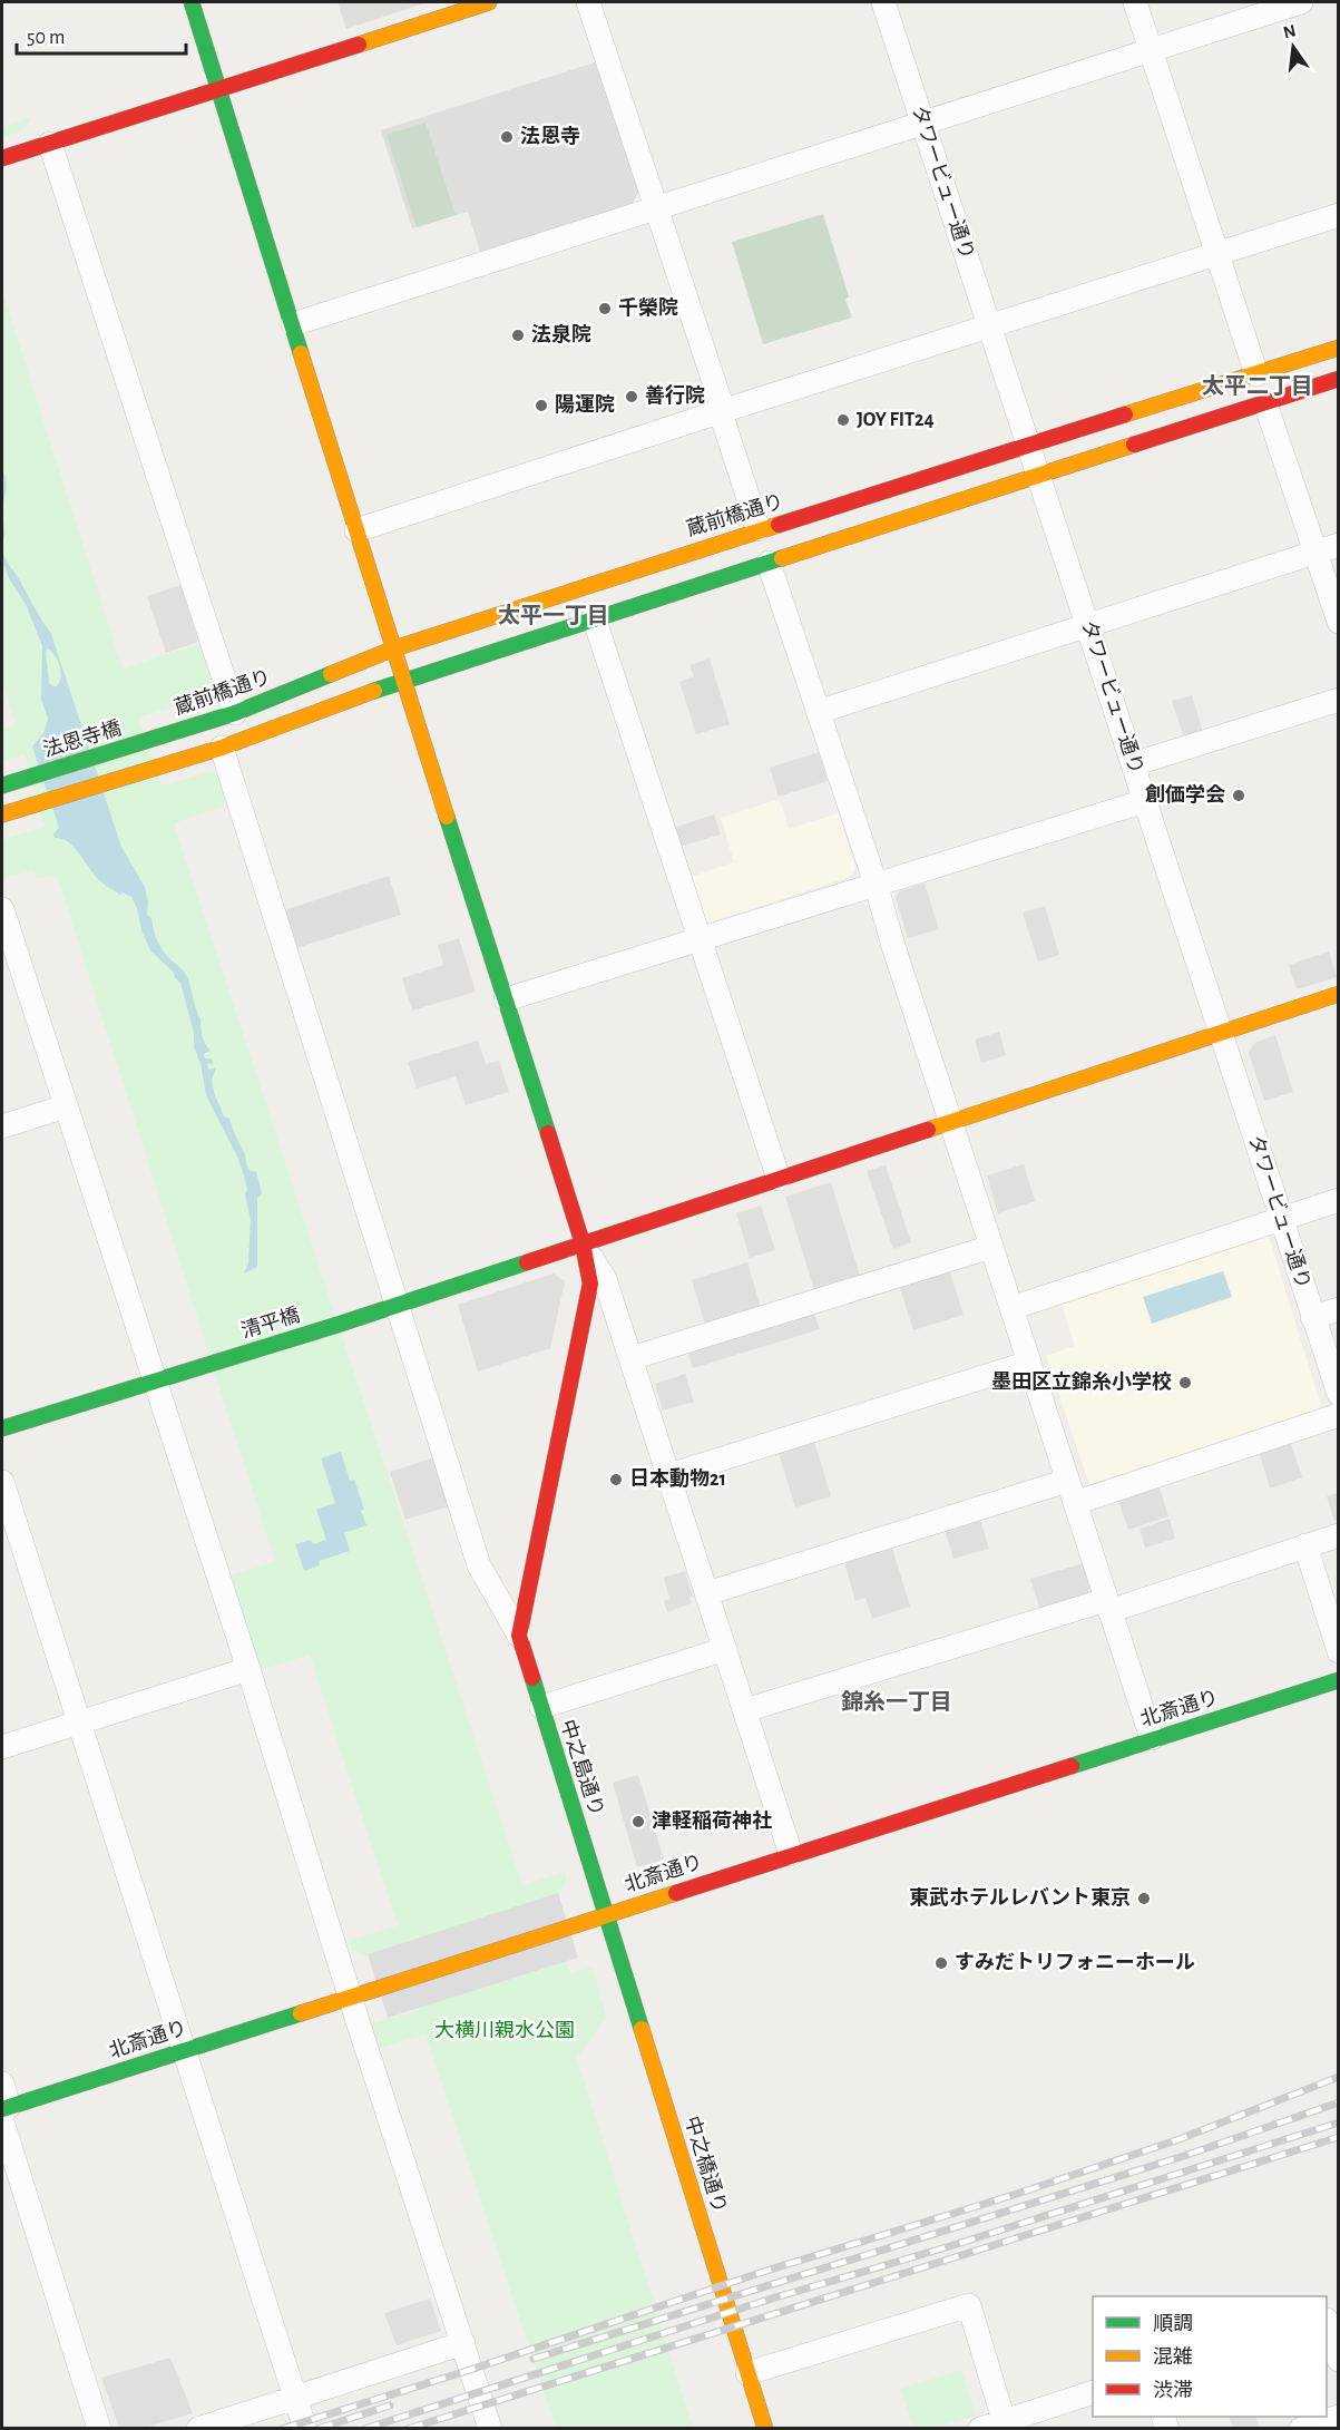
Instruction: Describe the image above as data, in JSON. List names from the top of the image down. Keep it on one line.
{"streets":{"street":["タワービュー通り","蔵前橋通り","法恩寺橋","清平橋","北斎通り","中之島通り","中之橋通り"]},"crossings":[["タワービュー通り","蔵前橋通り"],["タワービュー通り","清平橋"],["蔵前橋通り","法恩寺橋"],["北斎通り","中之島通り"],["北斎通り","中之橋通り"],["中之島通り","中之橋通り"]],"districts":["太平二丁目","太平一丁目","錦糸一丁目"],"parks":["大横川親水公園"],"places":["法恩寺","千榮院","法泉院","善行院","陽運院","JOY FIT24","創価学会","墨田区立錦糸小学校","日本動物21","津軽稲荷神社","東武ホテルレバント東京","すみだトリフォニーホール"],"legend":["順調","混雑","渋滞"],"scale_bar":"50 m","north":"top"}
